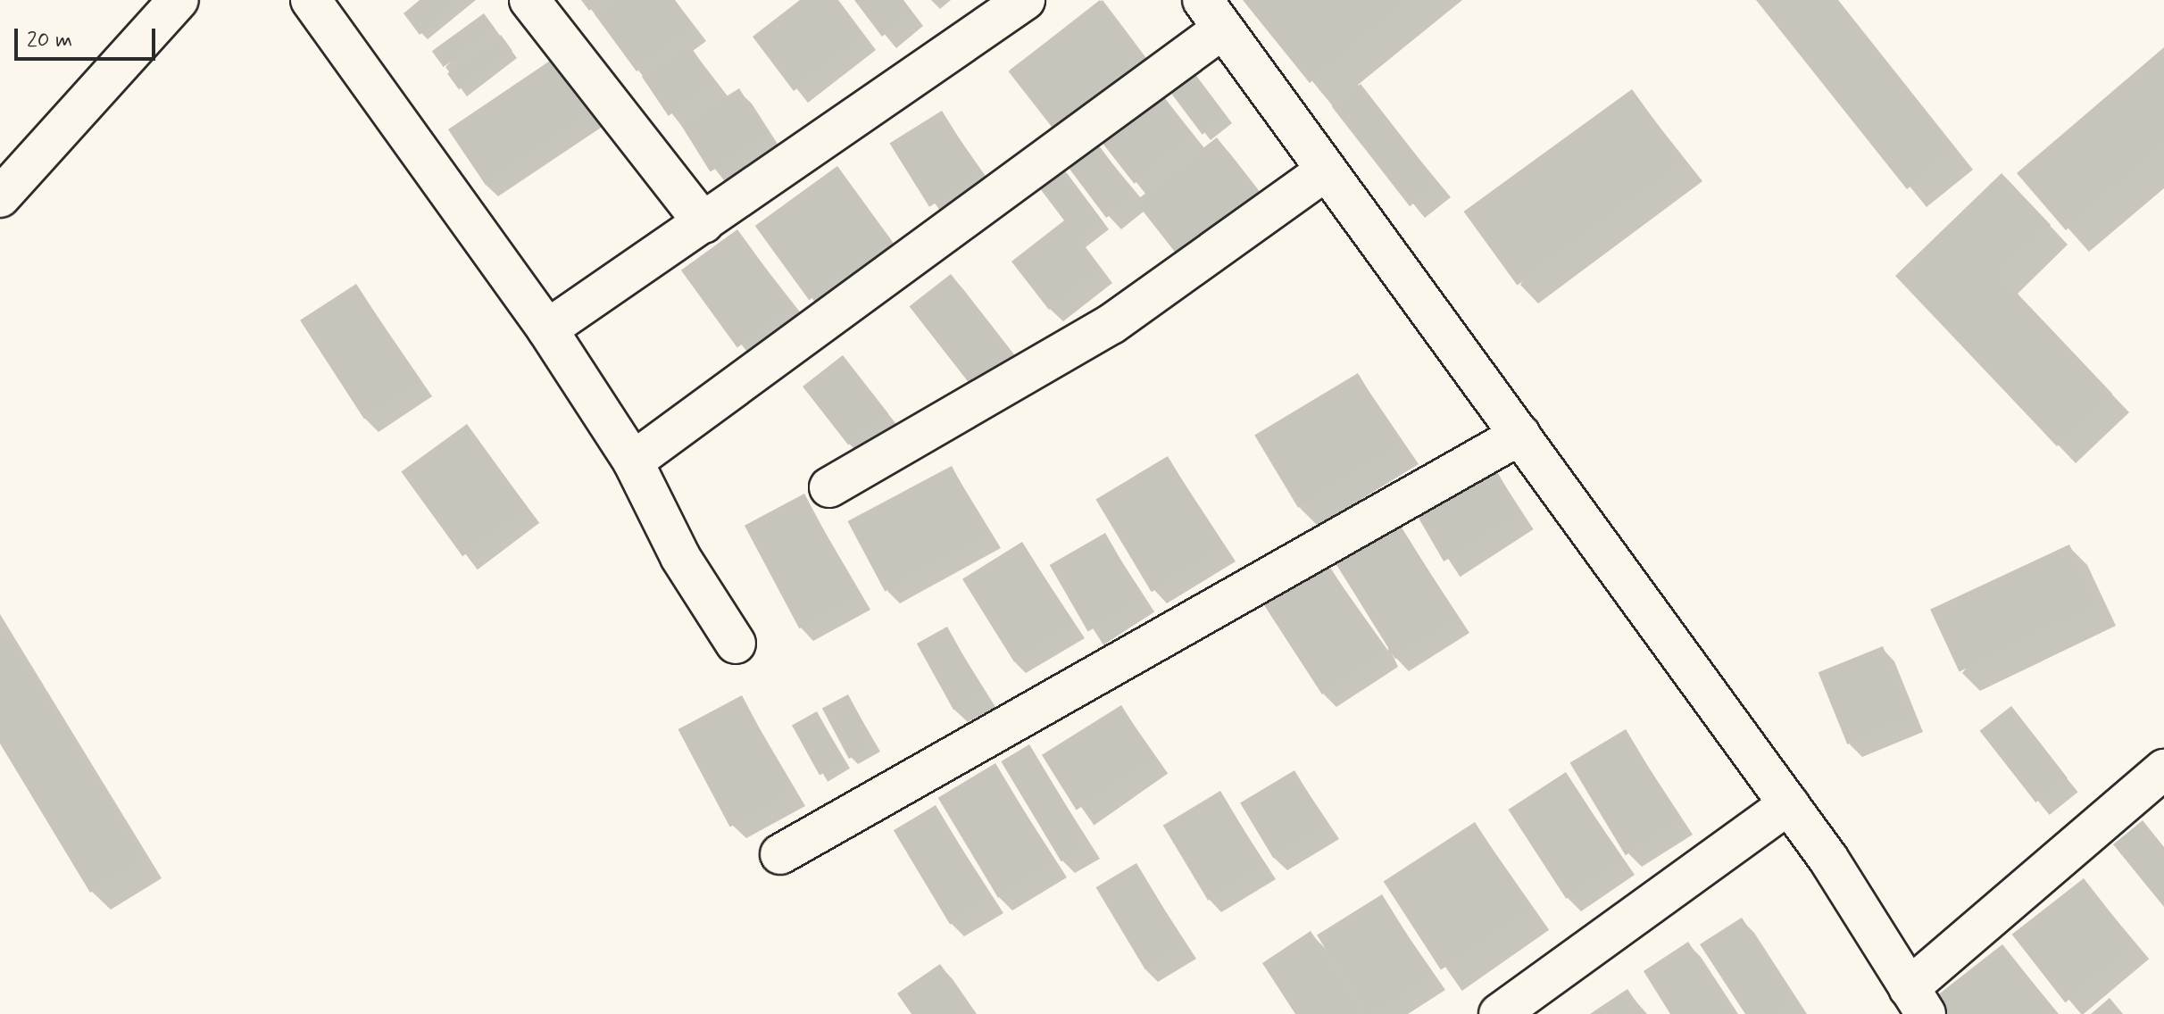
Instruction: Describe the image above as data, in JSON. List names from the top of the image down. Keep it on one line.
{"scale_bar":"20 m"}
